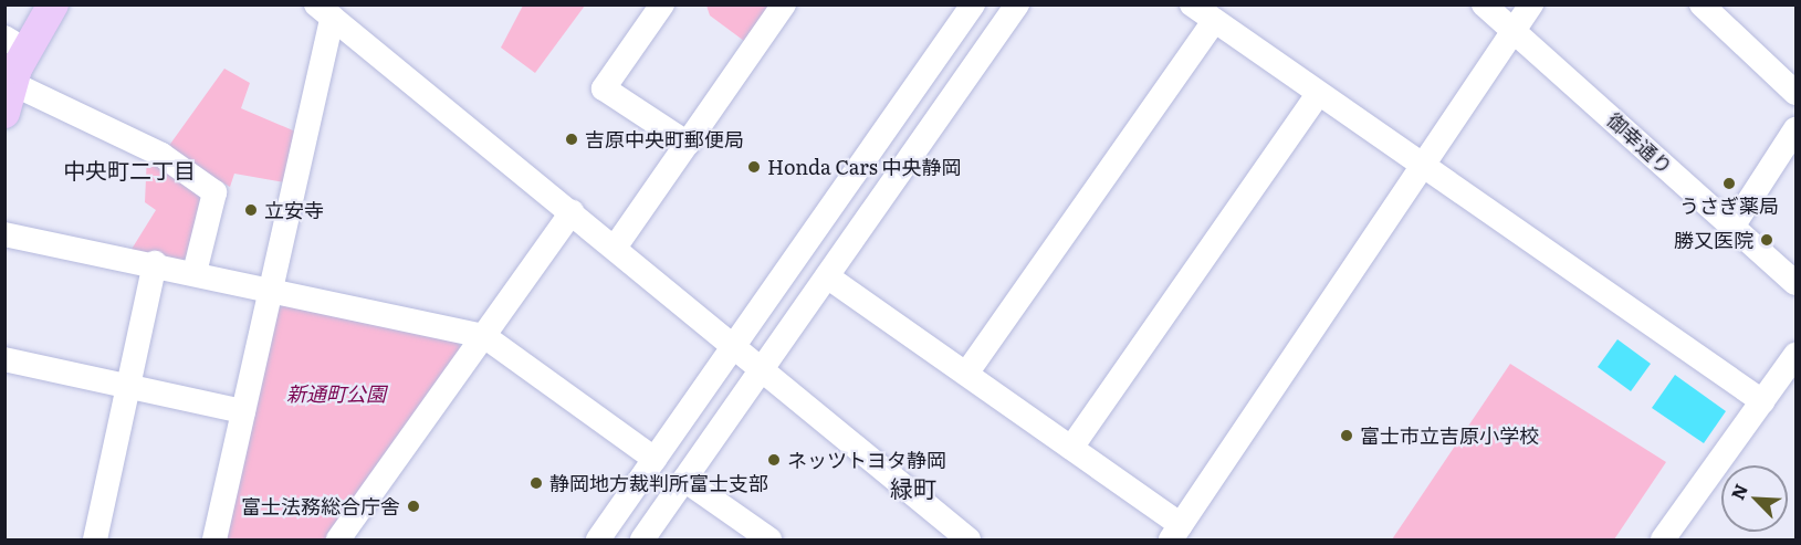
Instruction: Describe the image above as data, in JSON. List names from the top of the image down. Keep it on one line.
{"streets":{"street":["御幸通り"]},"districts":["中央町二丁目","緑町"],"parks":["新通町公園"],"places":["吉原中央町郵便局","Honda Cars 中央静岡","うさぎ薬局","立安寺","勝又医院","富士市立吉原小学校","ネッツトヨタ静岡","静岡地方裁判所富士支部","富士法務総合庁舎"],"north":"top left"}
